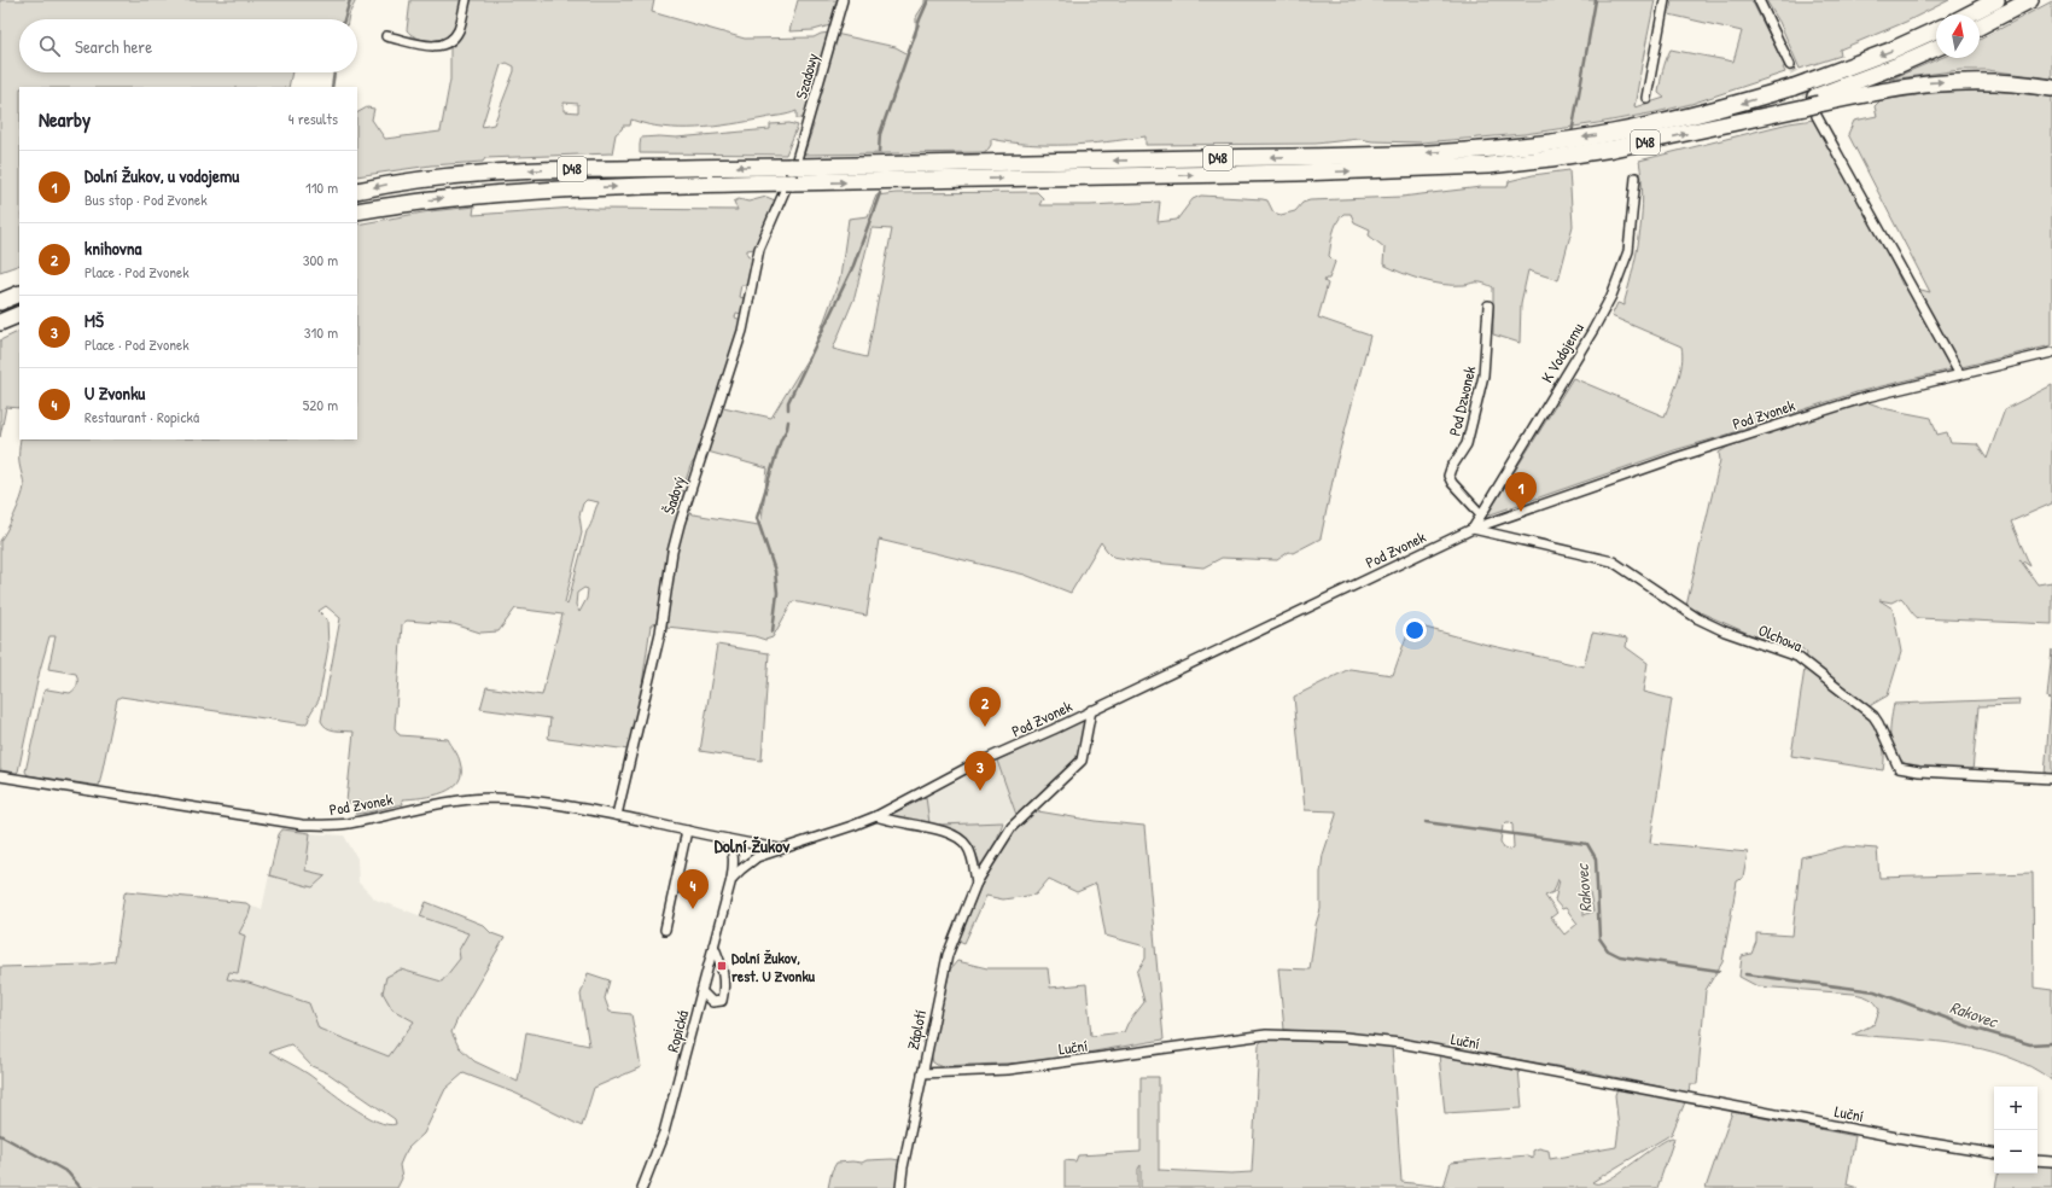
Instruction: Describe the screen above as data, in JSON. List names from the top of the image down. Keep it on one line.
{"streets":{"highway":["D48"],"street":["Szadowy","K Vodojemu","Pod Dzwonek","Pod Zvonek","Šadový","Olchowa","Záplotí","Ropická","Luční"]},"crossings":[["Szadowy","D48"],["D48","Šadový"],["K Vodojemu","Pod Dzwonek"],["K Vodojemu","Pod Zvonek"],["K Vodojemu","Olchowa"],["Pod Zvonek","Šadový"],["Pod Zvonek","Olchowa"],["Pod Zvonek","Záplotí"],["Pod Zvonek","Ropická"],["Záplotí","Luční"]],"districts":["Dolní Žukov"],"water":["Rakovec"],"places":{"transit":["Dolní Žukov, rest. U Zvonku"]},"north":"top","page":{"search":"Search here","heading":["Nearby","4 results"],"list":[{"mark":"1","name":"Dolní Žukov, u vodojemu","note":"Bus stop · Pod Zvonek","value":"110 m"},{"mark":"2","name":"knihovna","note":"Place · Pod Zvonek","value":"300 m"},{"mark":"3","name":"MŠ","note":"Place · Pod Zvonek","value":"310 m"},{"mark":"4","name":"U Zvonku","note":"Restaurant · Ropická","value":"520 m"}],"pins":["1","2","3","4"],"map_buttons":["+","−"]}}
